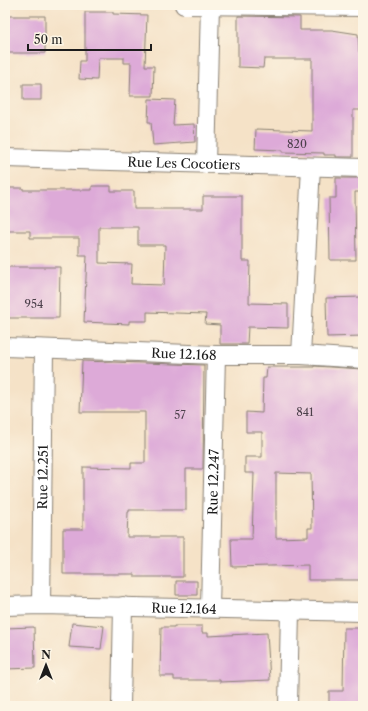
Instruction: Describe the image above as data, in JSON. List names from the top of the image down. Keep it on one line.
{"streets":{"street":["Rue Les Cocotiers","Rue 12.168","Rue 12.251","Rue 12.247","Rue 12.164"]},"crossings":[["Rue 12.168","Rue 12.251"],["Rue 12.168","Rue 12.247"],["Rue 12.251","Rue 12.164"],["Rue 12.247","Rue 12.164"]],"house_numbers":["820","954","841","57"],"scale_bar":"50 m","north":"top"}
